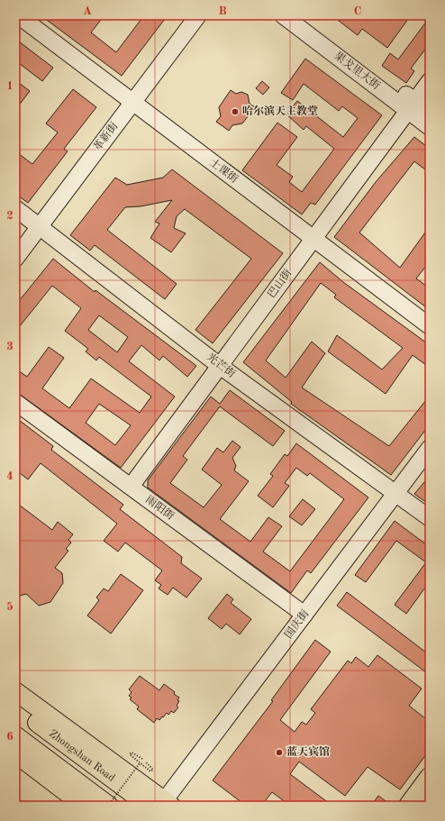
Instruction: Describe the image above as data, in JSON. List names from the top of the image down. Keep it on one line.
{"streets":{"main road":["Zhongshan Road"],"street":["果戈里大街","革新街","士课街","巴山街","光芒街","雨阳街","国庆街"]},"crossings":[["果戈里大街","巴山街"],["革新街","士课街"],["革新街","光芒街"],["士课街","巴山街"],["巴山街","光芒街"],["巴山街","雨阳街"],["光芒街","国庆街"],["雨阳街","国庆街"],["国庆街","Zhongshan Road"]],"places":["哈尔滨天主教堂","蓝天宾馆"],"grid":{"columns":["A","B","C"],"rows":["1","2","3","4","5","6"]}}
